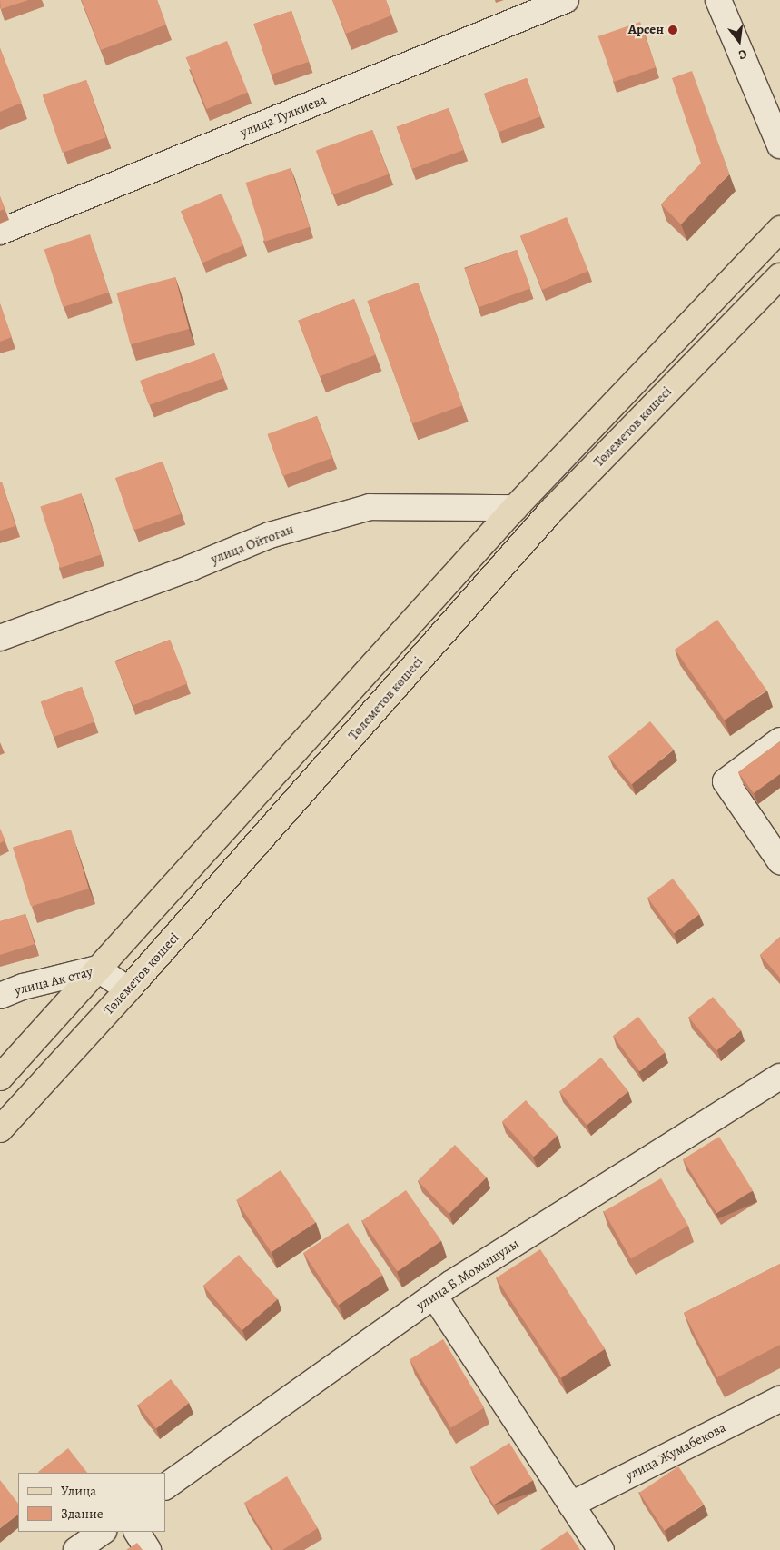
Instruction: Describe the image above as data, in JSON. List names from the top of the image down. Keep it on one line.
{"streets":{"main road":["Төлеметов көшесі"],"street":["улица Тулкиева","улица Ойтоган","улица Ак отау","улица Б.Момышулы","улица Жумабекова"]},"crossings":[["Төлеметов көшесі","улица Ак отау"]],"places":["Арсен"],"legend":["Улица","Здание"],"north":"bottom"}
